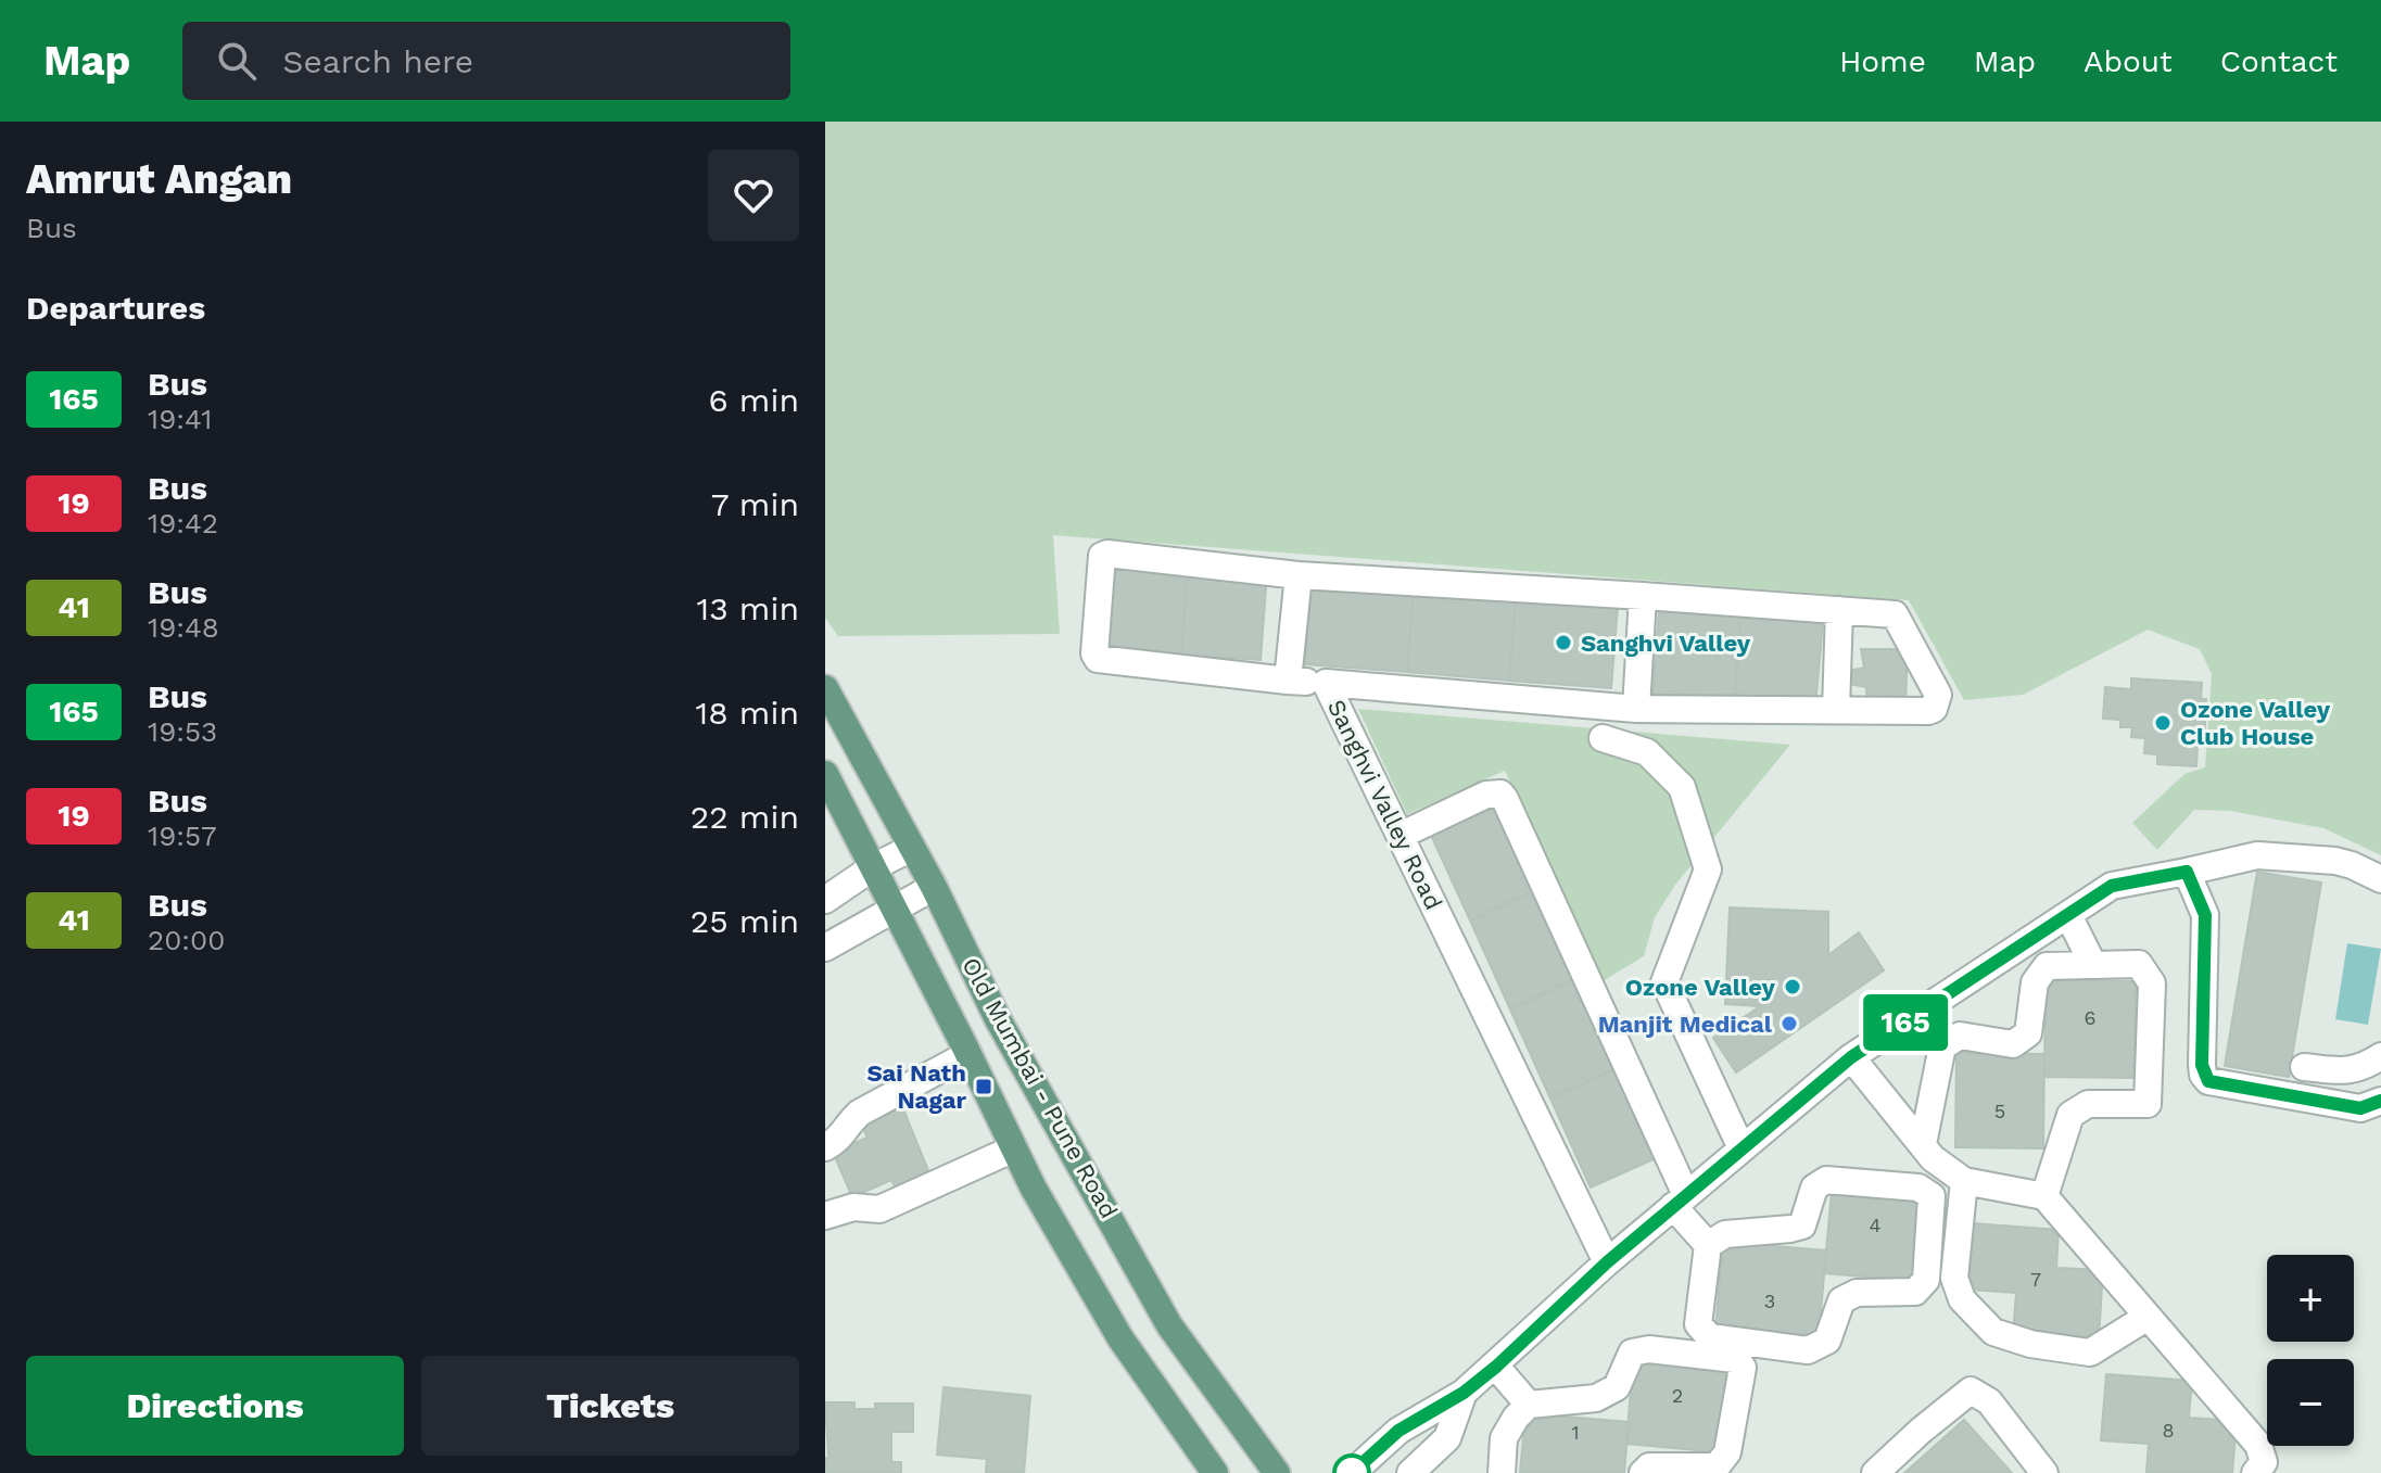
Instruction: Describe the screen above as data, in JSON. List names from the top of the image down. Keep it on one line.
{"streets":{"main road":["Old Mumbai - Pune Road"],"street":["Sanghvi Valley Road"]},"places":{"other":["Sanghvi Valley","Ozone Valley Club House","Ozone Valley","Manjit Medical"],"transit":["Sai Nath Nagar"]},"lines":["bus line 165"],"house_numbers":["6","5","4","7","3","2","8","1"],"page":{"header":"Map","search":"Search here","nav":["Home","Map","About","Contact"],"heading":[["Amrut Angan","Bus"],"Departures"],"on_map":"165","list":[{"mark":"165","name":"Bus","note":"19:41","value":"6 min"},{"mark":"19","name":"Bus","note":"19:42","value":"7 min"},{"mark":"41","name":"Bus","note":"19:48","value":"13 min"},{"mark":"165","name":"Bus","note":"19:53","value":"18 min"},{"mark":"19","name":"Bus","note":"19:57","value":"22 min"},{"mark":"41","name":"Bus","note":"20:00","value":"25 min"}],"map_buttons":["+","−"],"buttons":["Directions","Tickets"]}}
